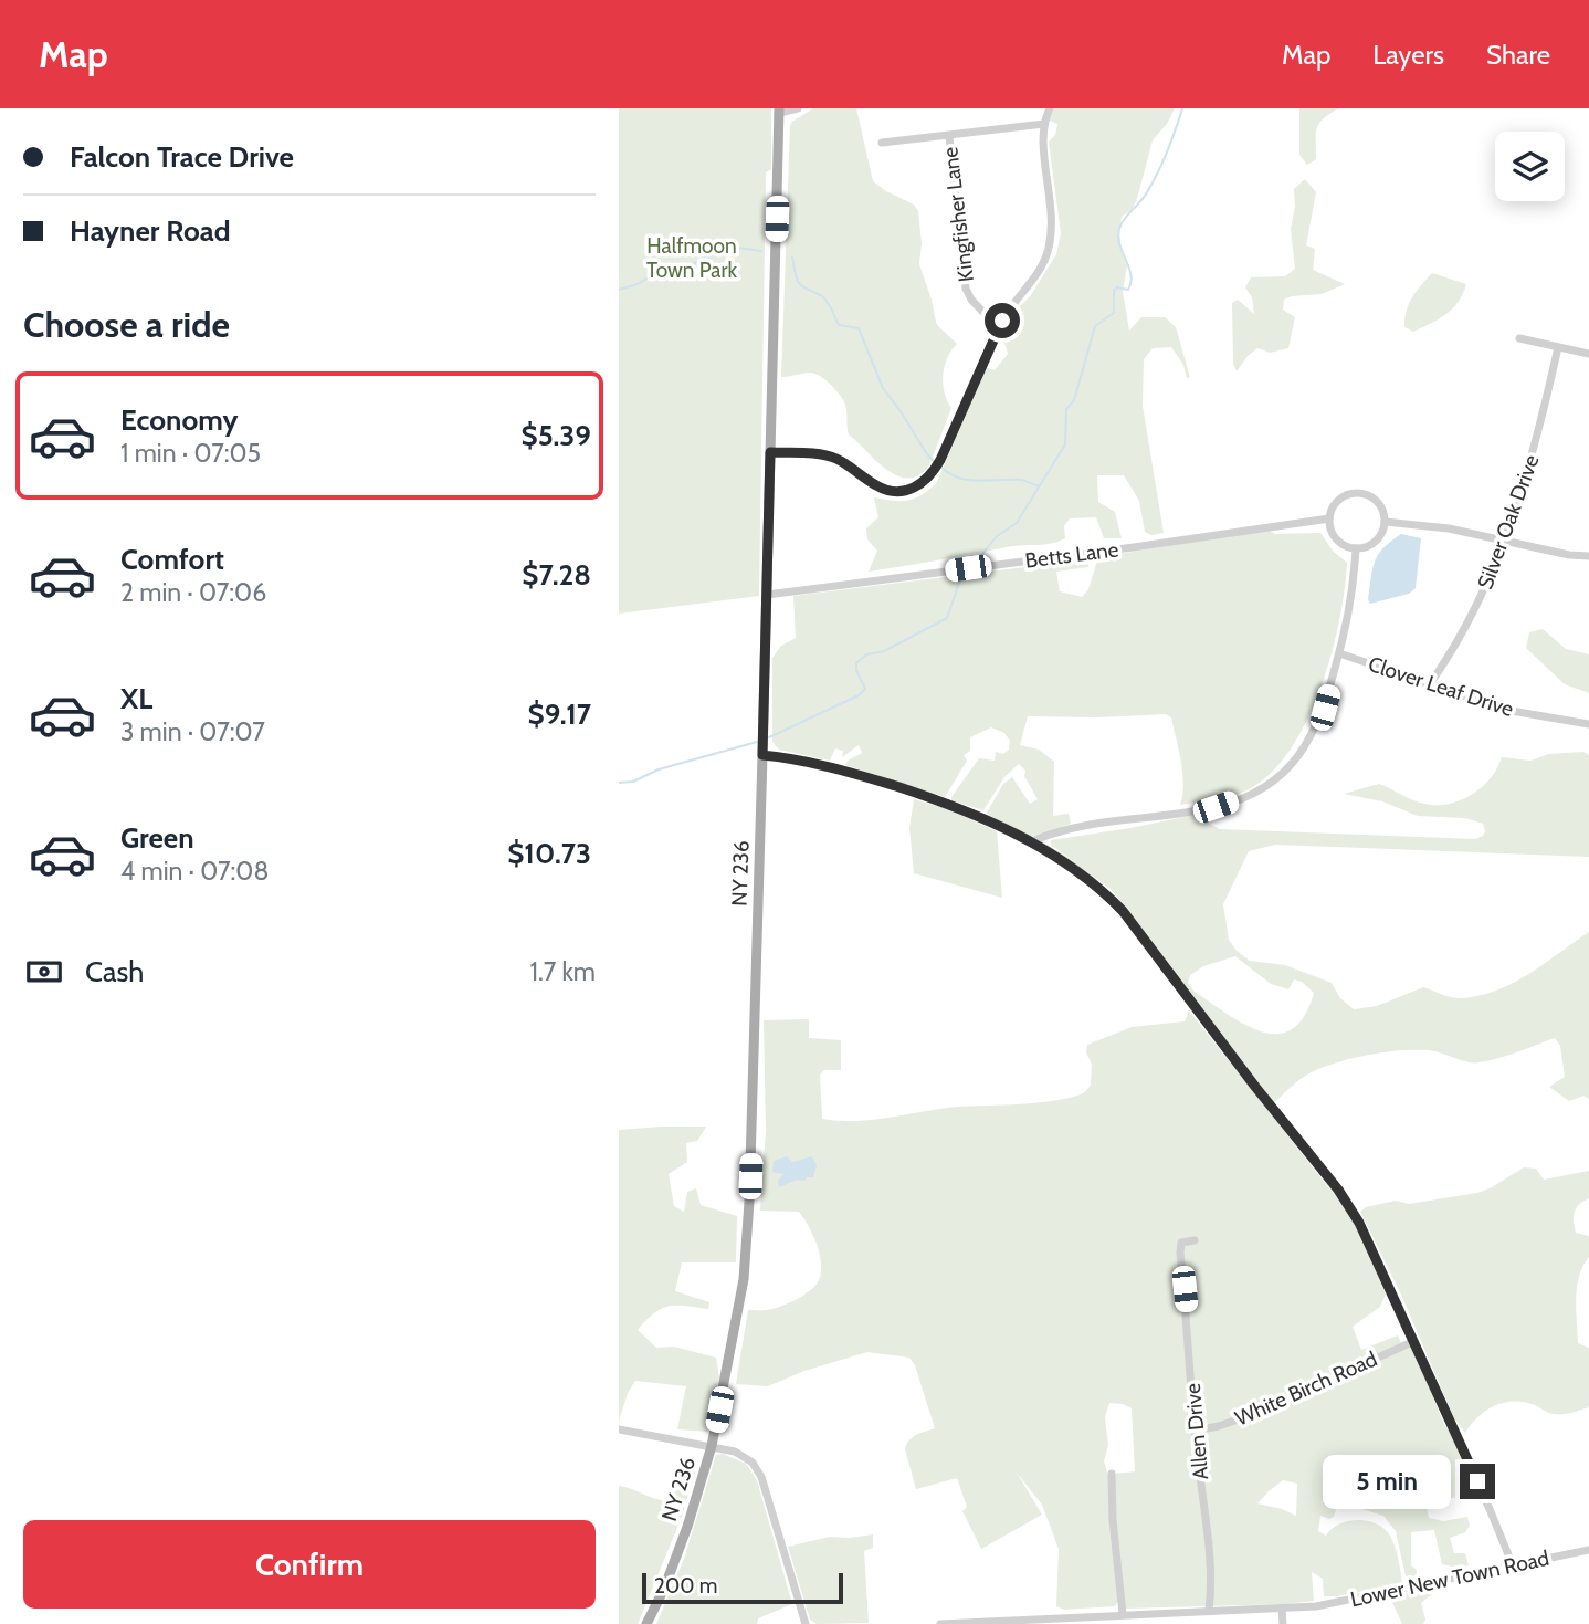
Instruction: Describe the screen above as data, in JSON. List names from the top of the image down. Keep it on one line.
{"streets":{"main road":["NY 236"],"street":["Kingfisher Lane","Silver Oak Drive","Betts Lane","Clover Leaf Drive","White Birch Road","Allen Drive","Lower New Town Road"]},"crossings":[["Silver Oak Drive","Clover Leaf Drive"],["Betts Lane","NY 236"],["White Birch Road","Allen Drive"],["Allen Drive","Lower New Town Road"]],"parks":["Halfmoon Town Park"],"scale_bar":"200 m","page":{"header":"Map","nav":["Map","Layers","Share"],"banner":["Falcon Trace Drive","Hayner Road"],"heading":"Choose a ride","list":[{"name":"Economy","note":"1 min · 07:05","value":"$5.39"},{"name":"Comfort","note":"2 min · 07:06","value":"$7.28"},{"name":"XL","note":"3 min · 07:07","value":"$9.17"},{"name":"Green","note":"4 min · 07:08","value":"$10.73"}],"pay":["Cash","1.7 km"],"bubble":"5 min","buttons":"Confirm","scale":"200 m"}}
